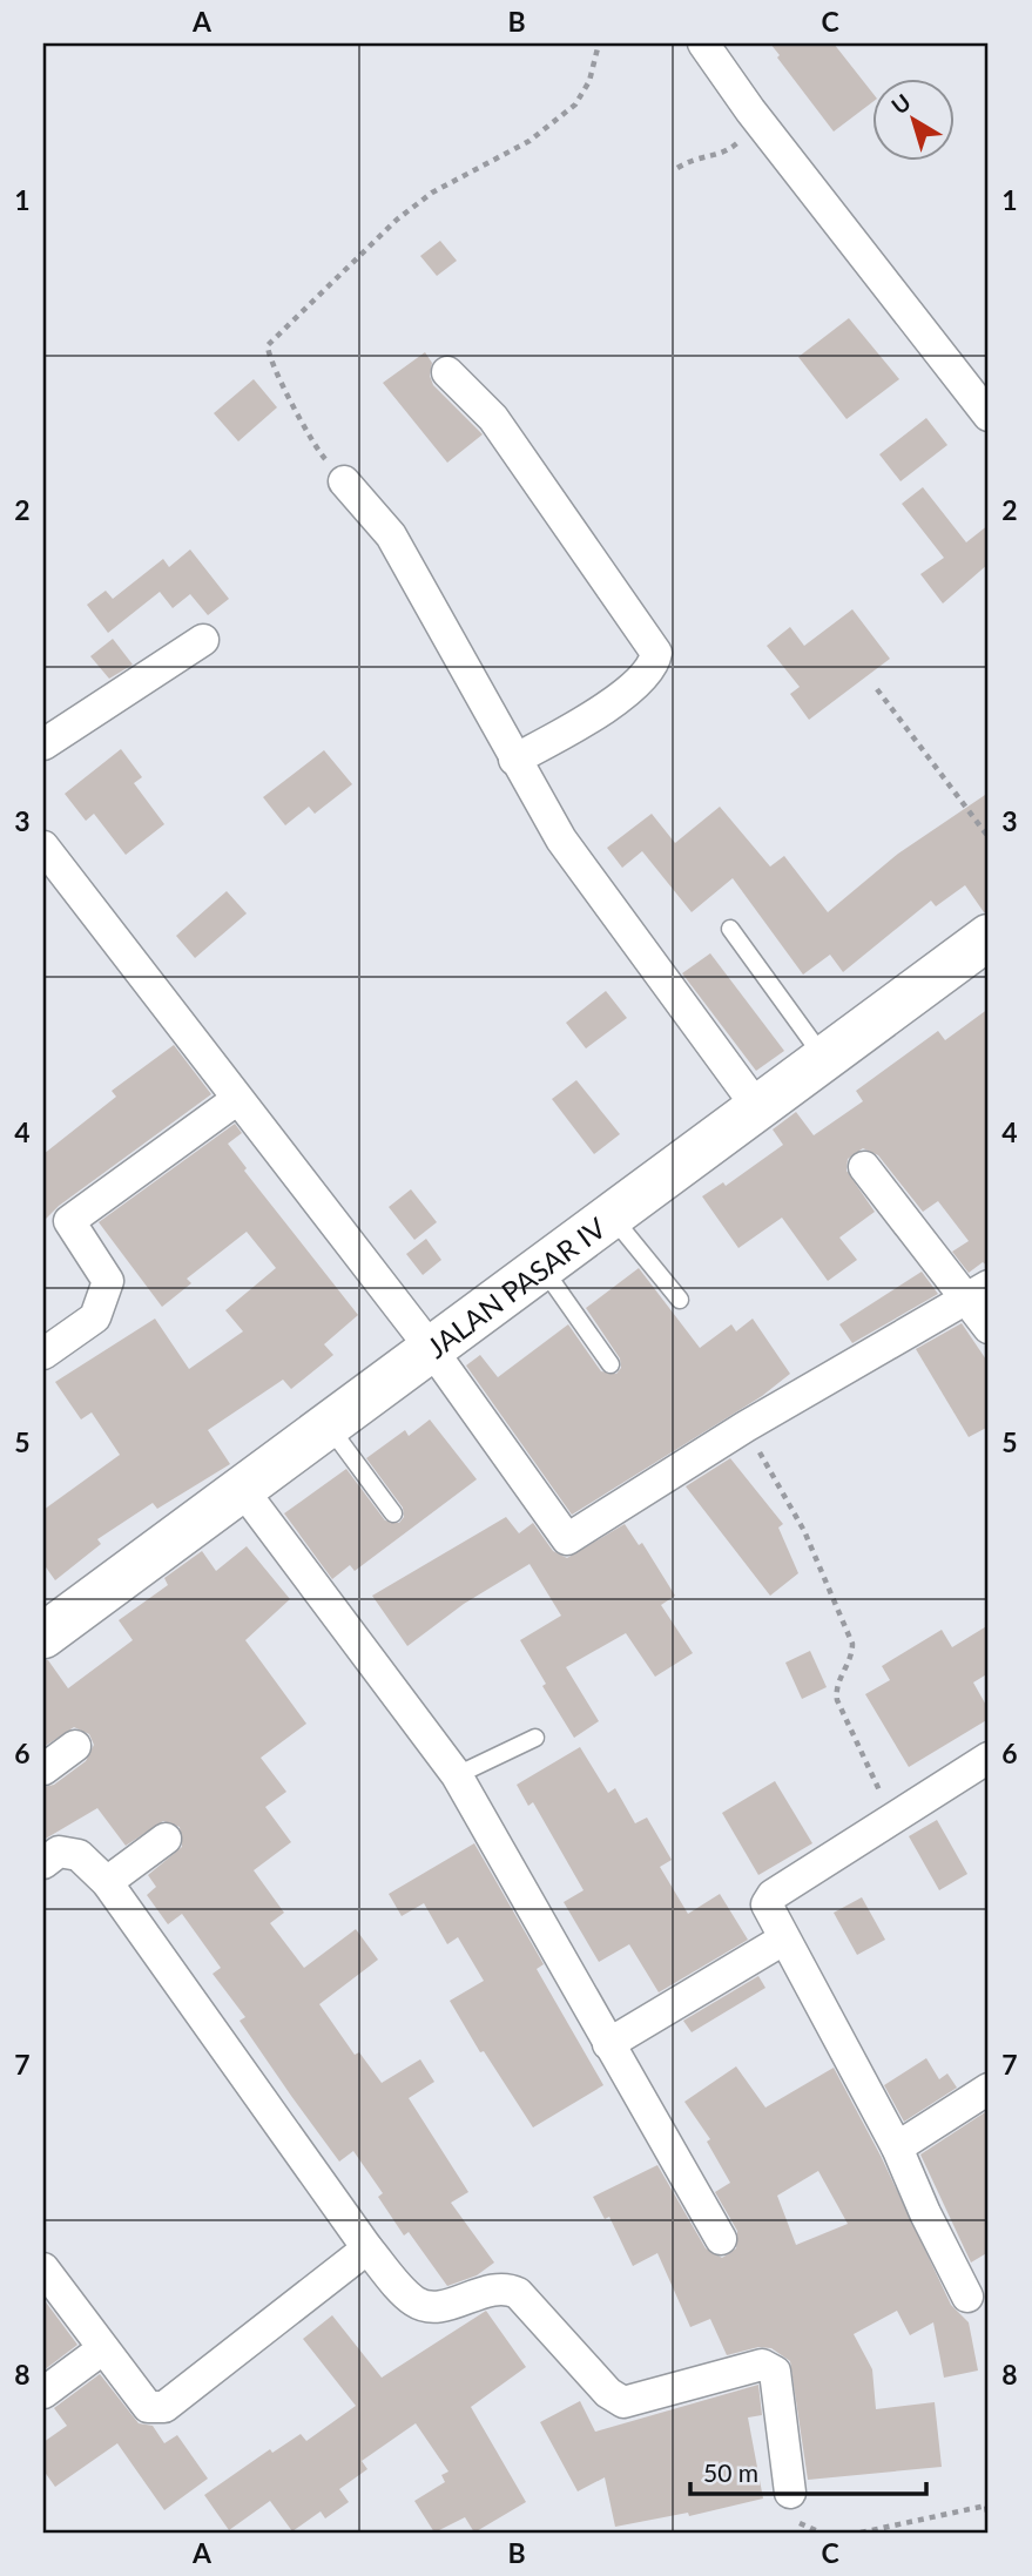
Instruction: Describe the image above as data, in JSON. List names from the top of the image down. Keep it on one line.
{"streets":{"street":["JALAN PASAR IV"]},"scale_bar":"50 m","north":"top left","grid":{"columns":["A","B","C"],"rows":["1","2","3","4","5","6","7","8"]}}
